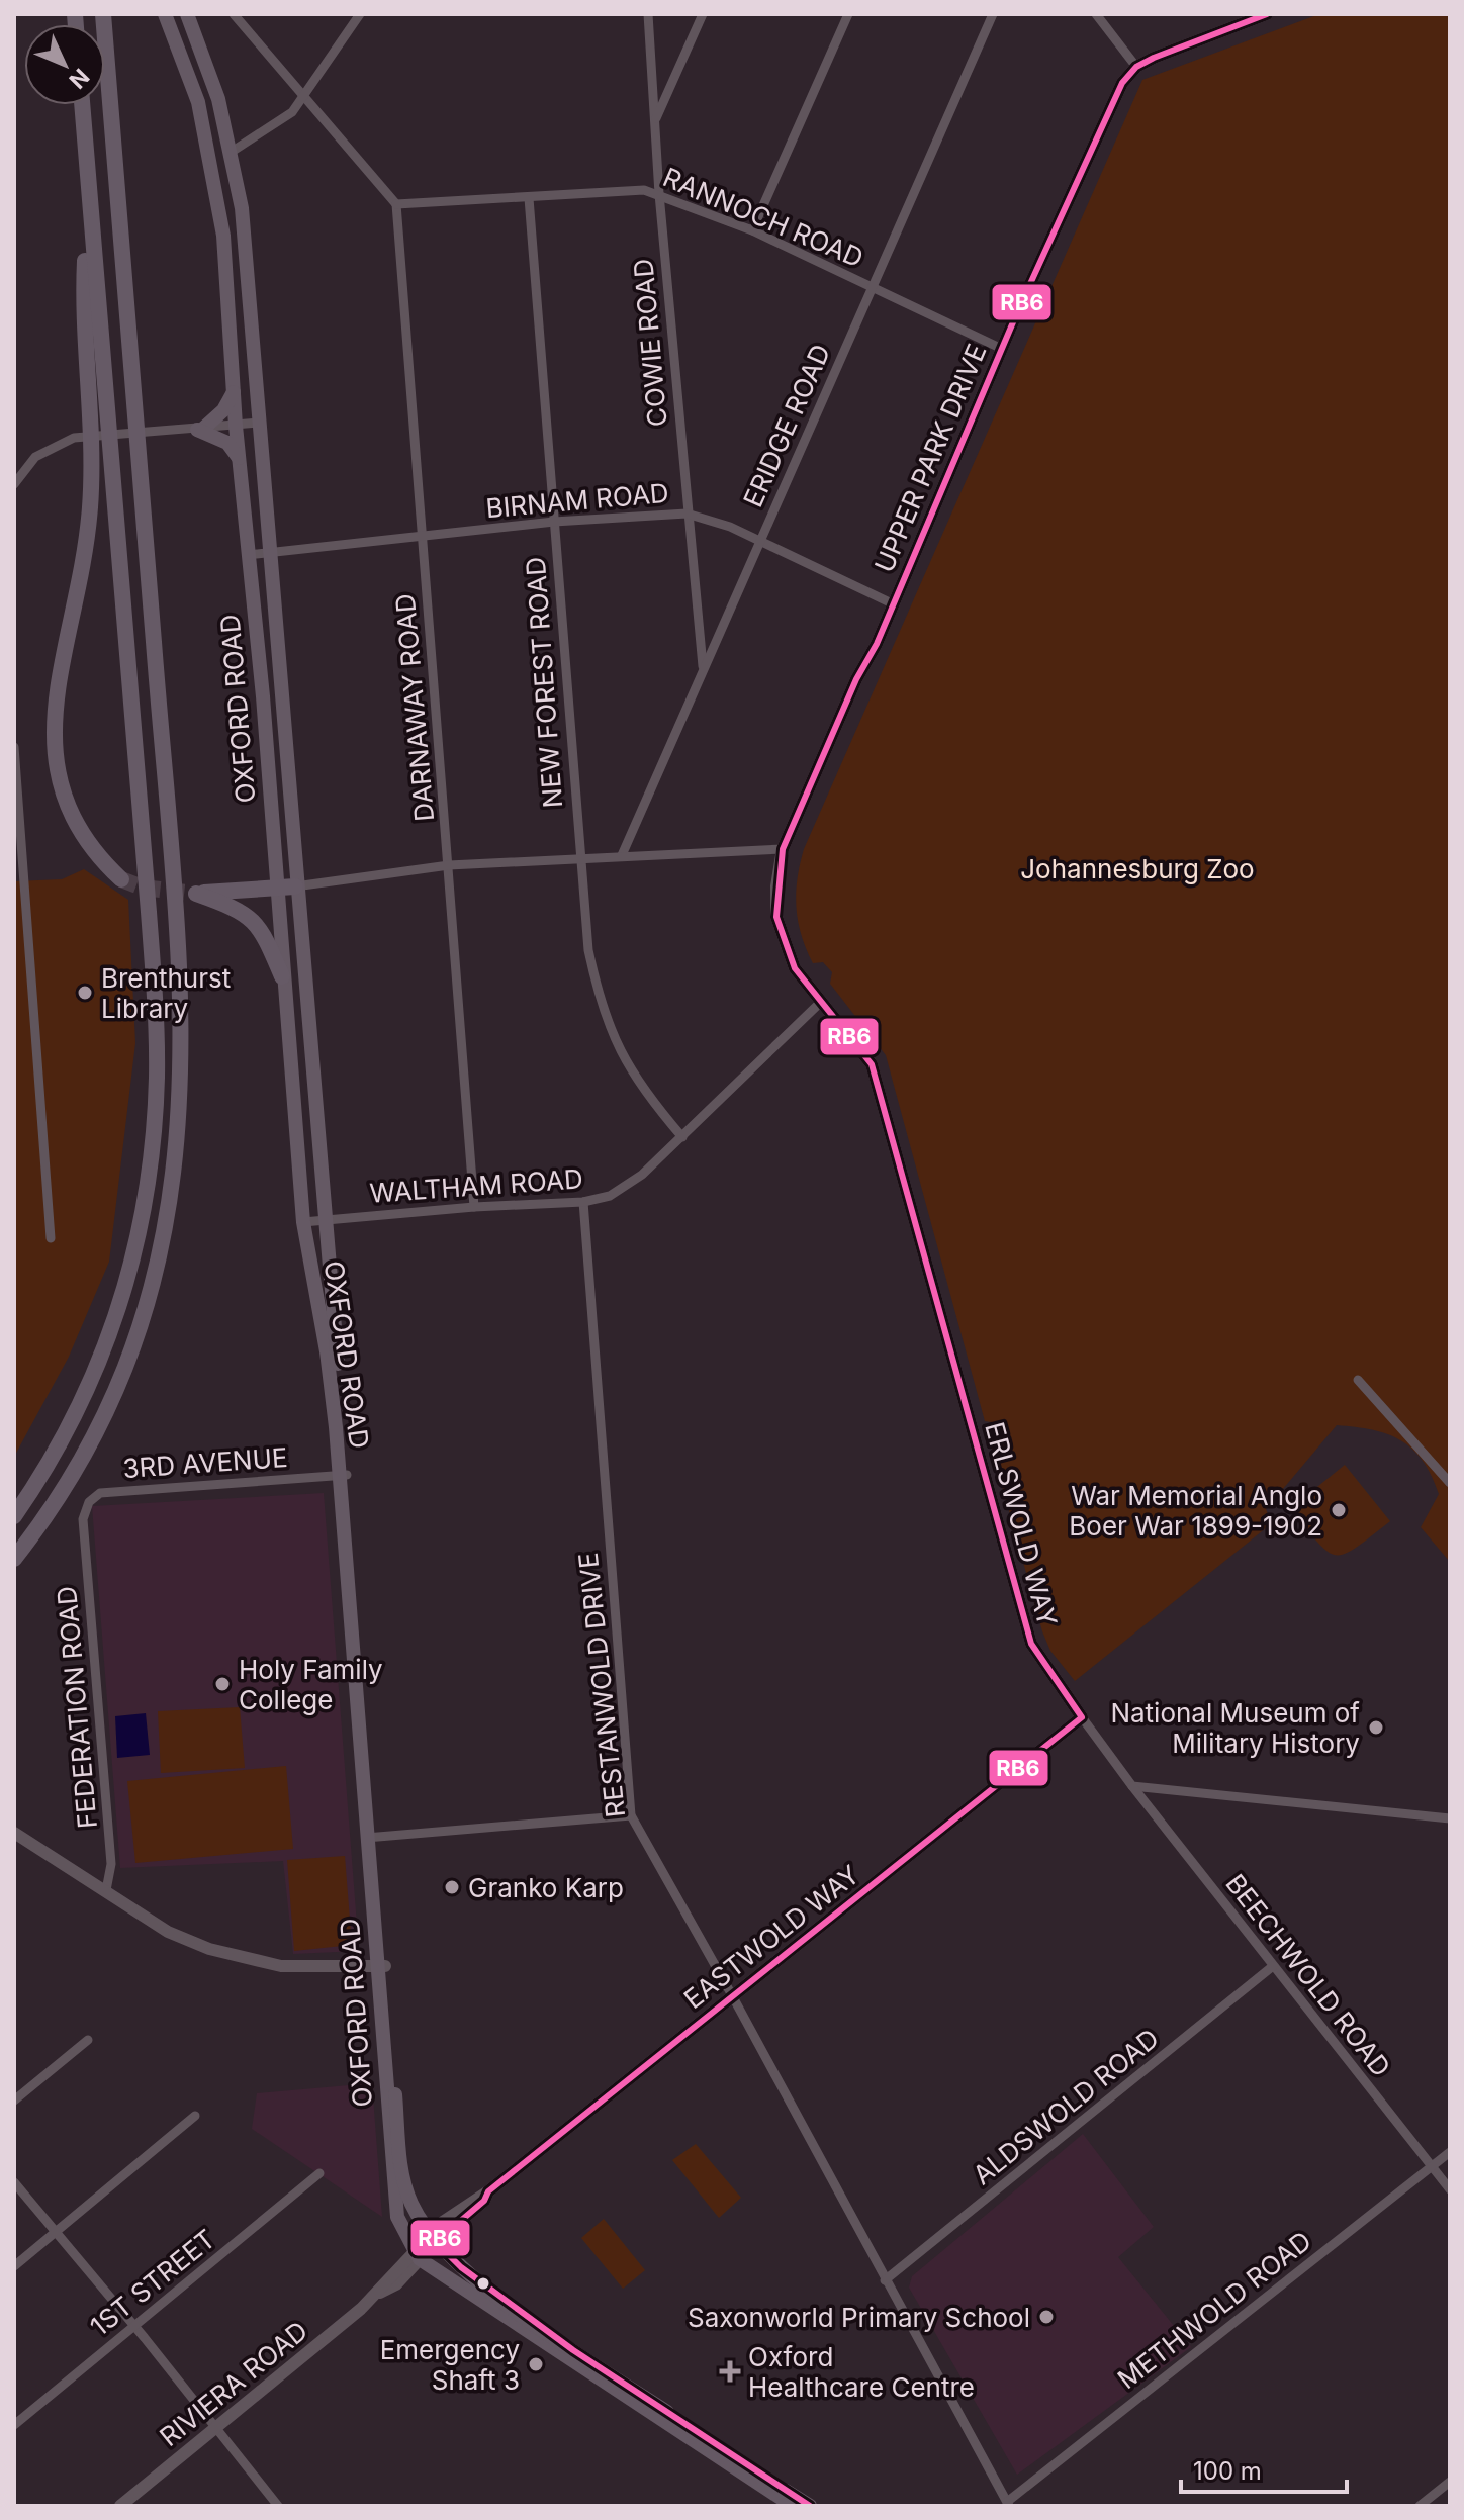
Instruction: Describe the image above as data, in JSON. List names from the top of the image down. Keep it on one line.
{"streets":{"main road":["UPPER PARK DRIVE","OXFORD ROAD","ERLSWOLD WAY","EASTWOLD WAY","RIVIERA ROAD"],"street":["RANNOCH ROAD","COWIE ROAD","ERIDGE ROAD","BIRNAM ROAD","NEW FOREST ROAD","DARNAWAY ROAD","WALTHAM ROAD","3RD AVENUE","RESTANWOLD DRIVE","FEDERATION ROAD","BEECHWOLD ROAD","ALDSWOLD ROAD","1ST STREET","METHWOLD ROAD"]},"crossings":[["RANNOCH ROAD","COWIE ROAD"],["RANNOCH ROAD","ERIDGE ROAD"],["RANNOCH ROAD","UPPER PARK DRIVE"],["RANNOCH ROAD","NEW FOREST ROAD"],["RANNOCH ROAD","DARNAWAY ROAD"],["COWIE ROAD","ERIDGE ROAD"],["COWIE ROAD","BIRNAM ROAD"],["ERIDGE ROAD","BIRNAM ROAD"],["UPPER PARK DRIVE","BIRNAM ROAD"],["UPPER PARK DRIVE","WALTHAM ROAD"],["UPPER PARK DRIVE","ERLSWOLD WAY"],["BIRNAM ROAD","NEW FOREST ROAD"],["BIRNAM ROAD","DARNAWAY ROAD"],["BIRNAM ROAD","OXFORD ROAD"],["NEW FOREST ROAD","WALTHAM ROAD"],["DARNAWAY ROAD","WALTHAM ROAD"],["OXFORD ROAD","WALTHAM ROAD"],["OXFORD ROAD","3RD AVENUE"],["OXFORD ROAD","EASTWOLD WAY"],["OXFORD ROAD","RIVIERA ROAD"],["WALTHAM ROAD","ERLSWOLD WAY"],["WALTHAM ROAD","RESTANWOLD DRIVE"],["3RD AVENUE","FEDERATION ROAD"],["ERLSWOLD WAY","EASTWOLD WAY"],["ERLSWOLD WAY","BEECHWOLD ROAD"],["RESTANWOLD DRIVE","EASTWOLD WAY"],["RESTANWOLD DRIVE","ALDSWOLD ROAD"],["RESTANWOLD DRIVE","METHWOLD ROAD"],["EASTWOLD WAY","RIVIERA ROAD"],["BEECHWOLD ROAD","ALDSWOLD ROAD"],["BEECHWOLD ROAD","METHWOLD ROAD"]],"parks":["Johannesburg Zoo"],"places":{"other":["Brenthurst Library","War Memorial Anglo Boer War 1899-1902","Holy Family College","National Museum of Military History","Granko Karp","Saxonworld Primary School","Emergency Shaft 3"],"health":["Oxford Healthcare Centre"]},"lines":["transit line RB6"],"scale_bar":"100 m","north":"bottom right"}
